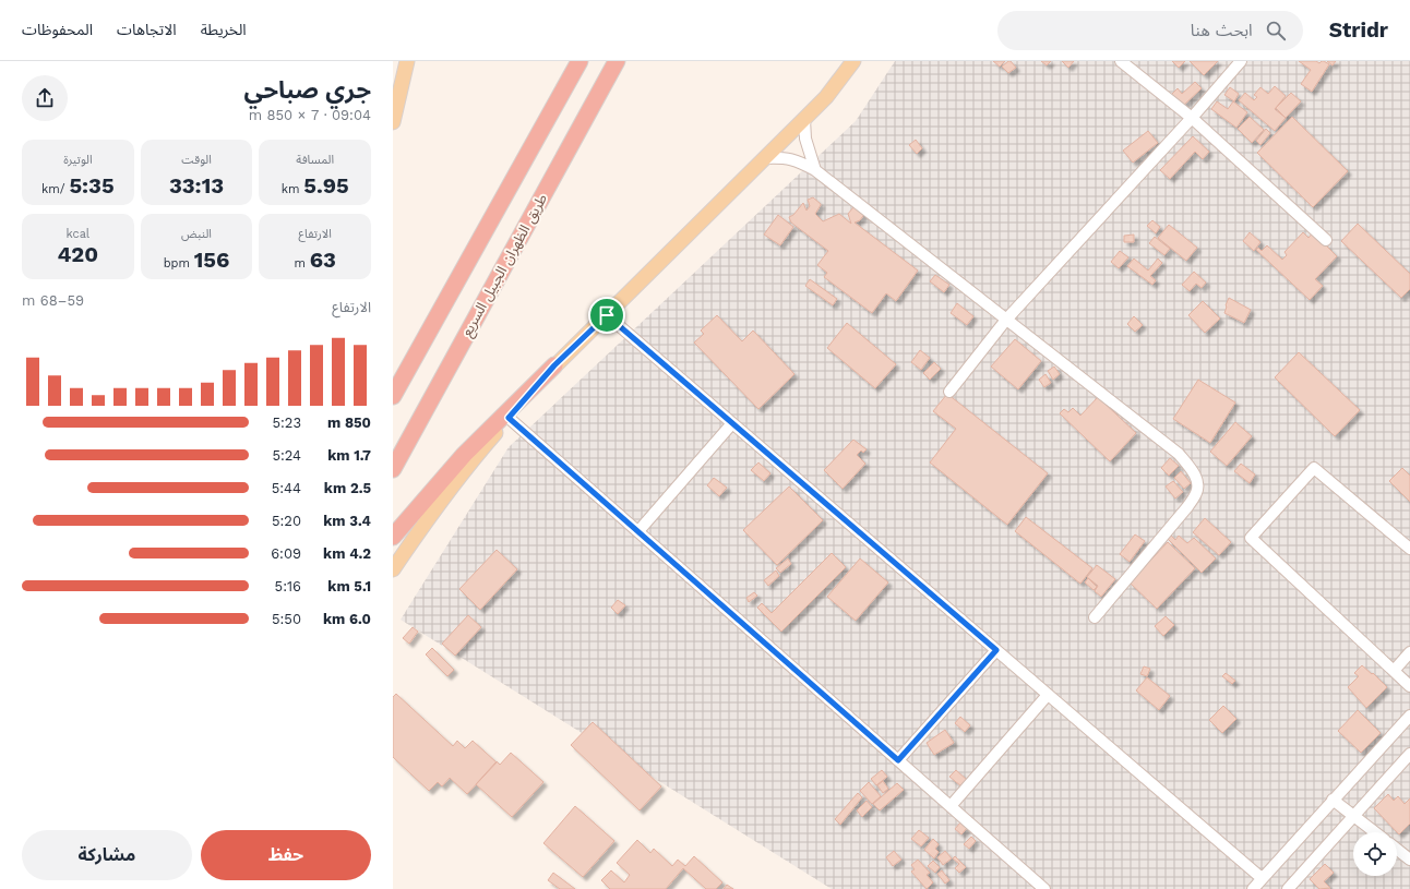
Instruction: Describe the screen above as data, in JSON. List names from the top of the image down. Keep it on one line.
{"streets":{"highway":["طريق الظهران الجبيل السريع"]},"page":{"header":"Stridr","search":"ابحث هنا","nav":["الخريطة","الاتجاهات","المحفوظات"],"heading":["جري صباحي","09:04 · 7 × 850 m"],"stats":[["المسافة","5.95 km"],["الوقت","33:13"],["الوتيرة","5:35 /km"],["الارتفاع","63 m"],["النبض","156 bpm"],["kcal","420"]],"chart":["الارتفاع","59–68 m"],"list":[{"name":"850 m","note":"5:23"},{"name":"1.7 km","note":"5:24"},{"name":"2.5 km","note":"5:44"},{"name":"3.4 km","note":"5:20"},{"name":"4.2 km","note":"6:09"},{"name":"5.1 km","note":"5:16"},{"name":"6.0 km","note":"5:50"}],"buttons":["حفظ","مشاركة"]}}
